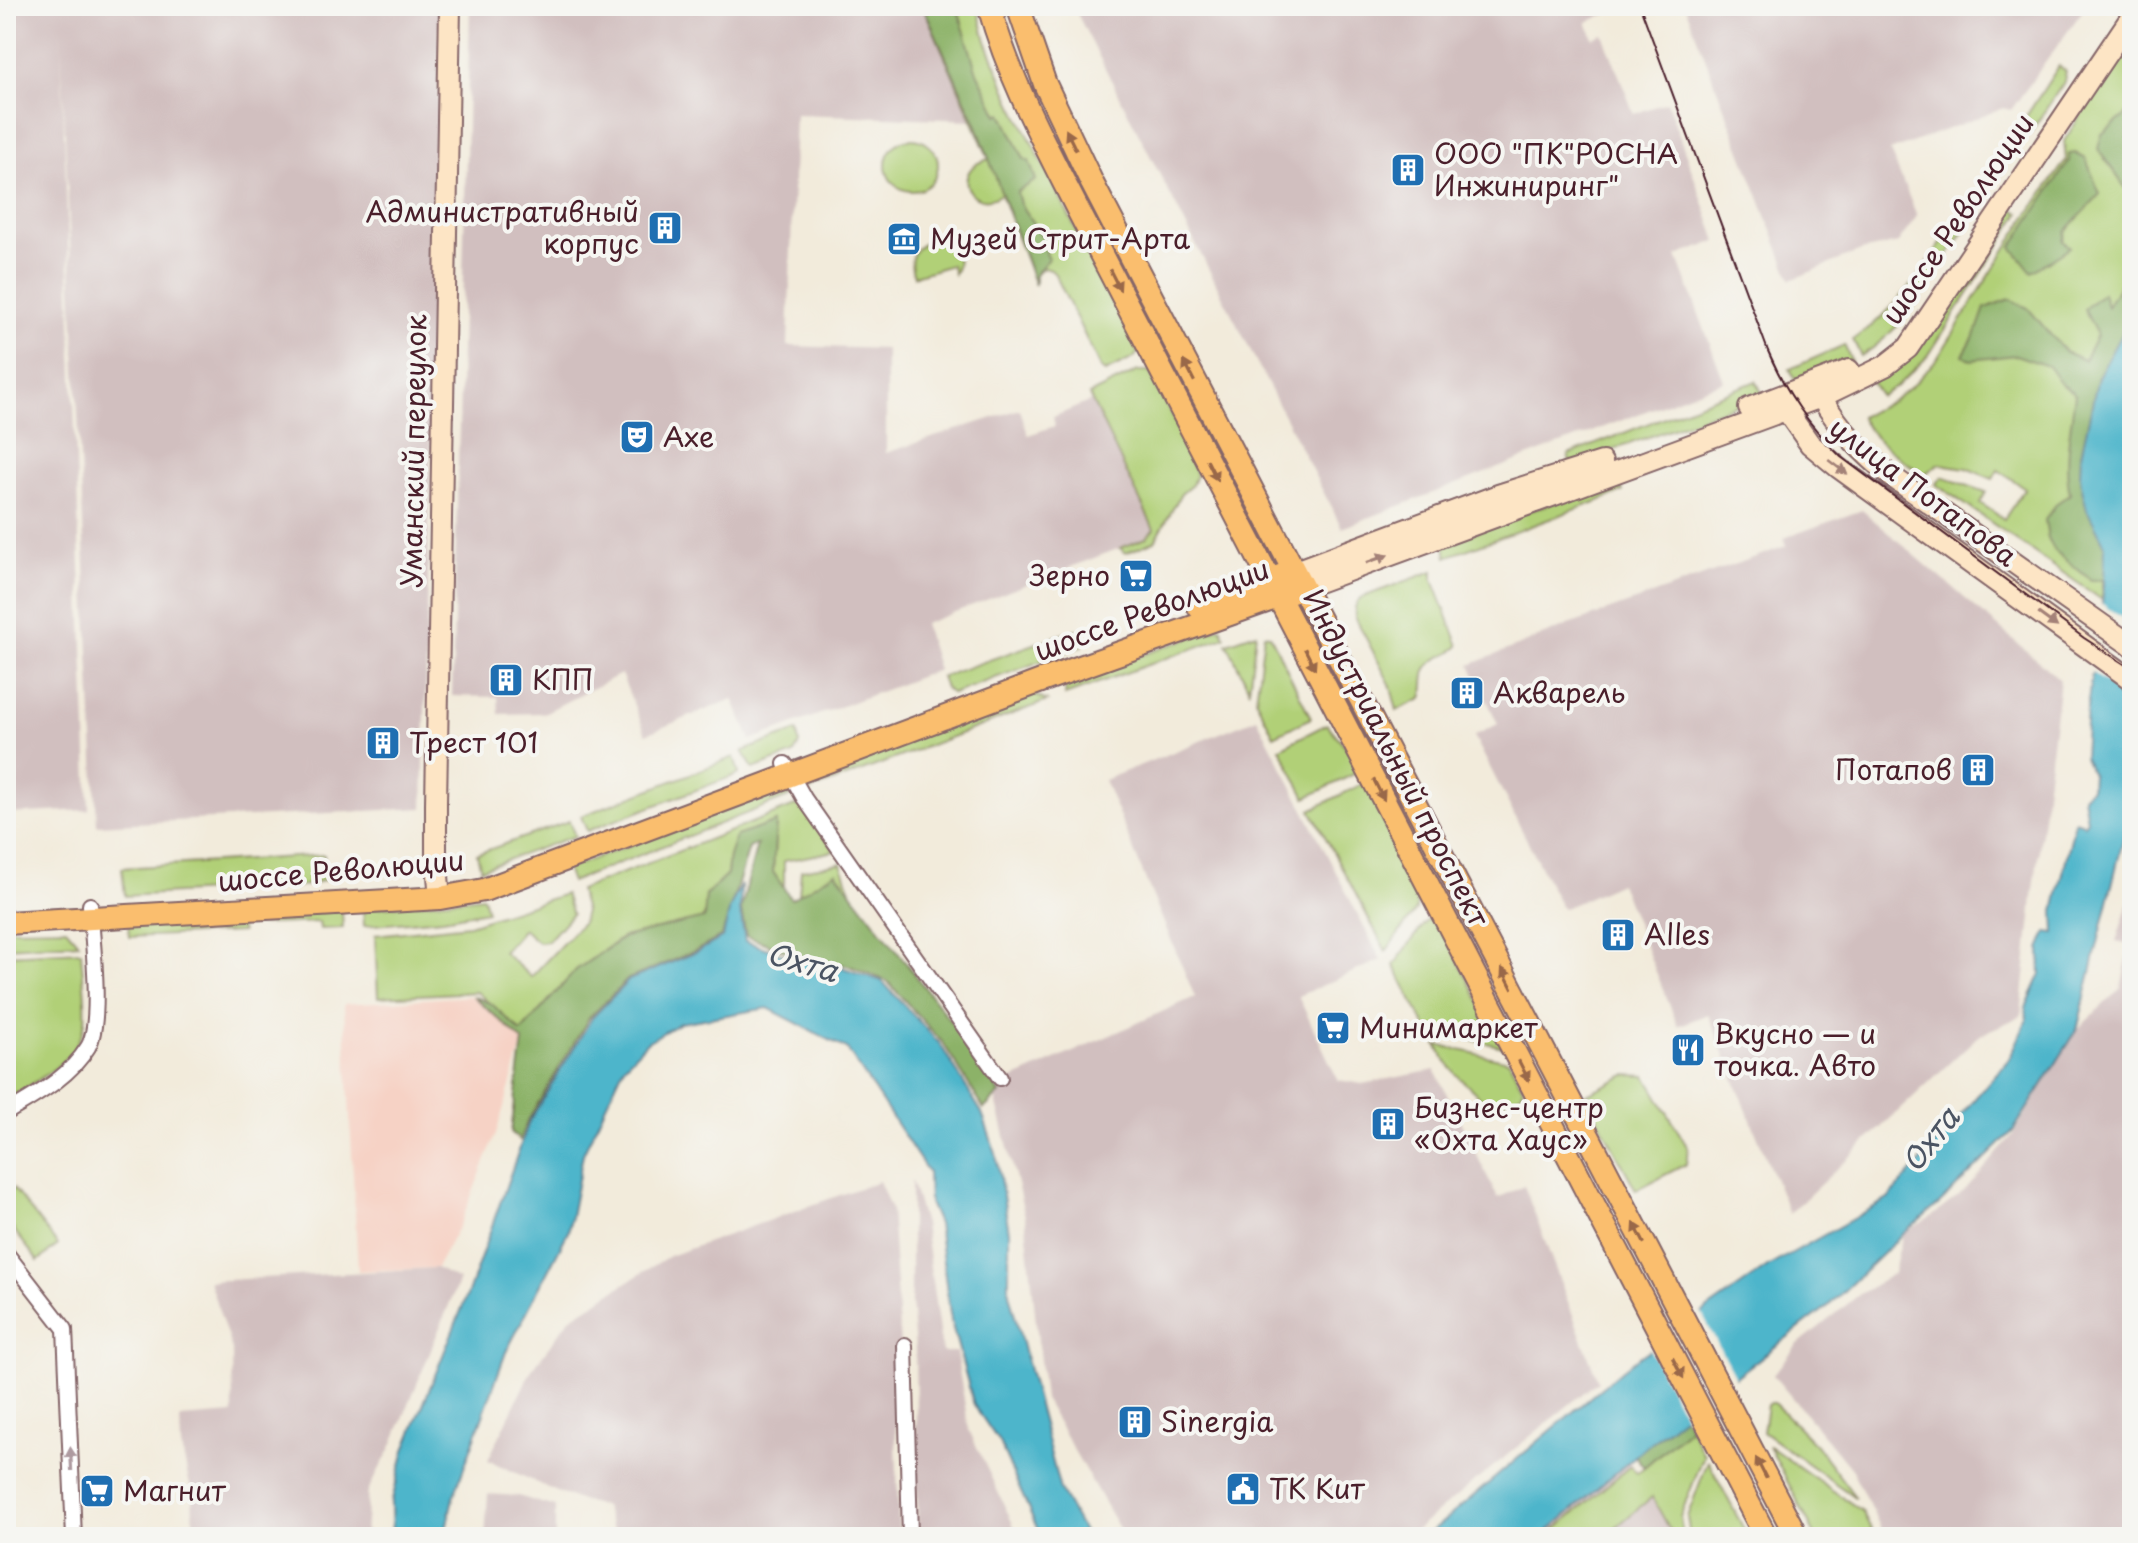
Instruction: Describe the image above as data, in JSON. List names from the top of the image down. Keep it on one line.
{"streets":{"main road":["шоссе Революции","Уманский переулок","улица Потапова","Индустриальный проспект"]},"crossings":[["шоссе Революции","Уманский переулок"],["шоссе Революции","улица Потапова"],["шоссе Революции","Индустриальный проспект"]],"water":["Охта"],"places":{"building":["ООО \"ПК\"РОСНА Инжиниринг\"","Административный корпус","КПП","Акварель","Трест 101","Потапов","Alles","Бизнес-центр «Охта Хаус»","Sinergia"],"museum":["Музей Стрит-Арта"],"theatre":["Ахе"],"supermarket":["Зерно","Минимаркет","Магнит"],"restaurant":["Вкусно — и точка. Авто"],"public building":["ТК Кит"]}}
